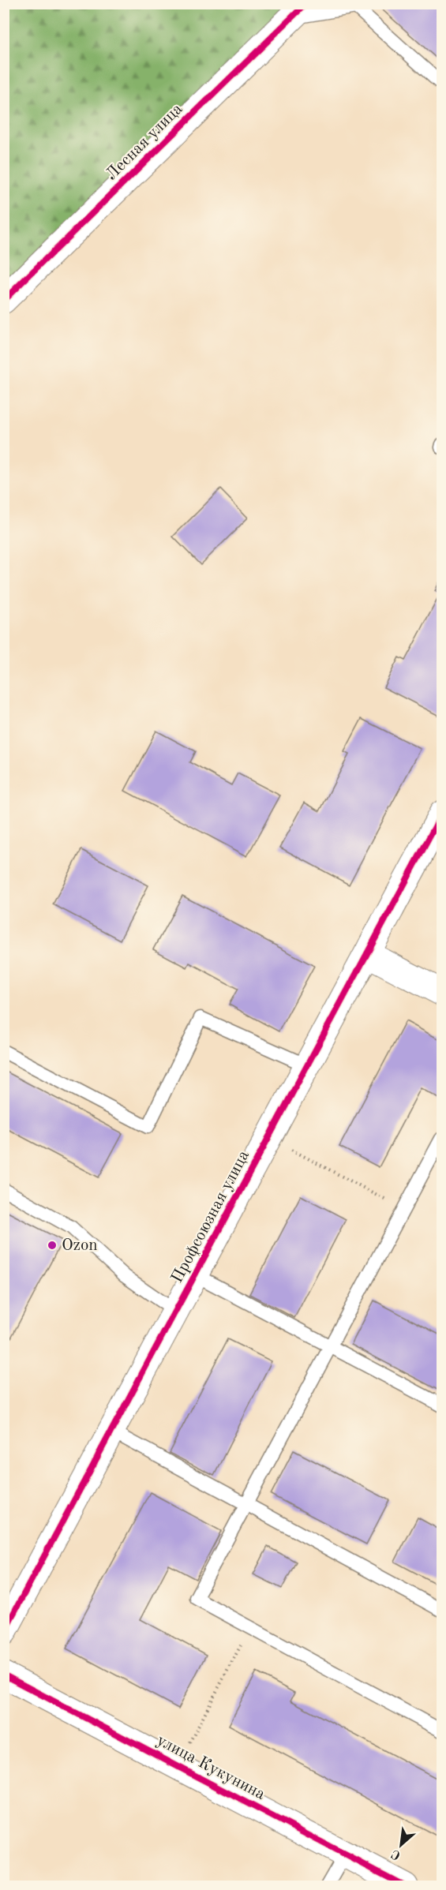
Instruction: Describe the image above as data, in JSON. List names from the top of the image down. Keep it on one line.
{"streets":{"street":["Лесная улица","Профсоюзная улица","улица Кукунина"]},"places":["Ozon"],"north":"bottom left"}
